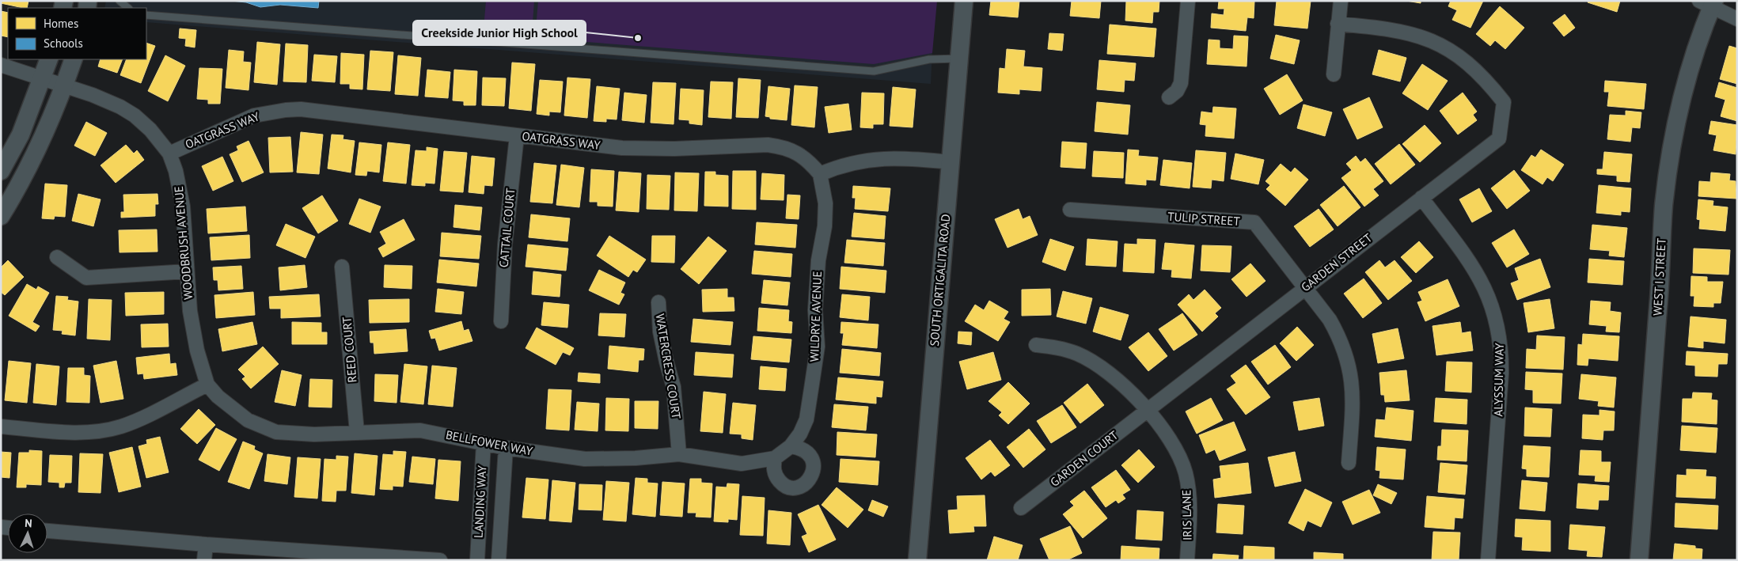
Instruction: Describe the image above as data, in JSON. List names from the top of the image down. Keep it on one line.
{"streets":{"street":["OATGRASS WAY","TULIP STREET","CATTAIL COURT","WOODBRUSH AVENUE","GARDEN STREET","WEST I STREET","SOUTH ORTIGALITA ROAD","WILDRYE AVENUE","REED COURT","WATERCRESS COURT","ALYSSUM WAY","BELLFOWER WAY","GARDEN COURT","LANDING WAY","IRIS LANE"]},"crossings":[["OATGRASS WAY","CATTAIL COURT"],["OATGRASS WAY","WOODBRUSH AVENUE"],["OATGRASS WAY","WILDRYE AVENUE"],["TULIP STREET","GARDEN STREET"],["WOODBRUSH AVENUE","BELLFOWER WAY"],["GARDEN STREET","ALYSSUM WAY"],["GARDEN STREET","GARDEN COURT"],["GARDEN STREET","IRIS LANE"],["WILDRYE AVENUE","BELLFOWER WAY"],["REED COURT","BELLFOWER WAY"],["WATERCRESS COURT","BELLFOWER WAY"],["BELLFOWER WAY","LANDING WAY"],["GARDEN COURT","IRIS LANE"]],"places":["Creekside Junior High School"],"legend":["Homes","Schools"],"north":"top"}
